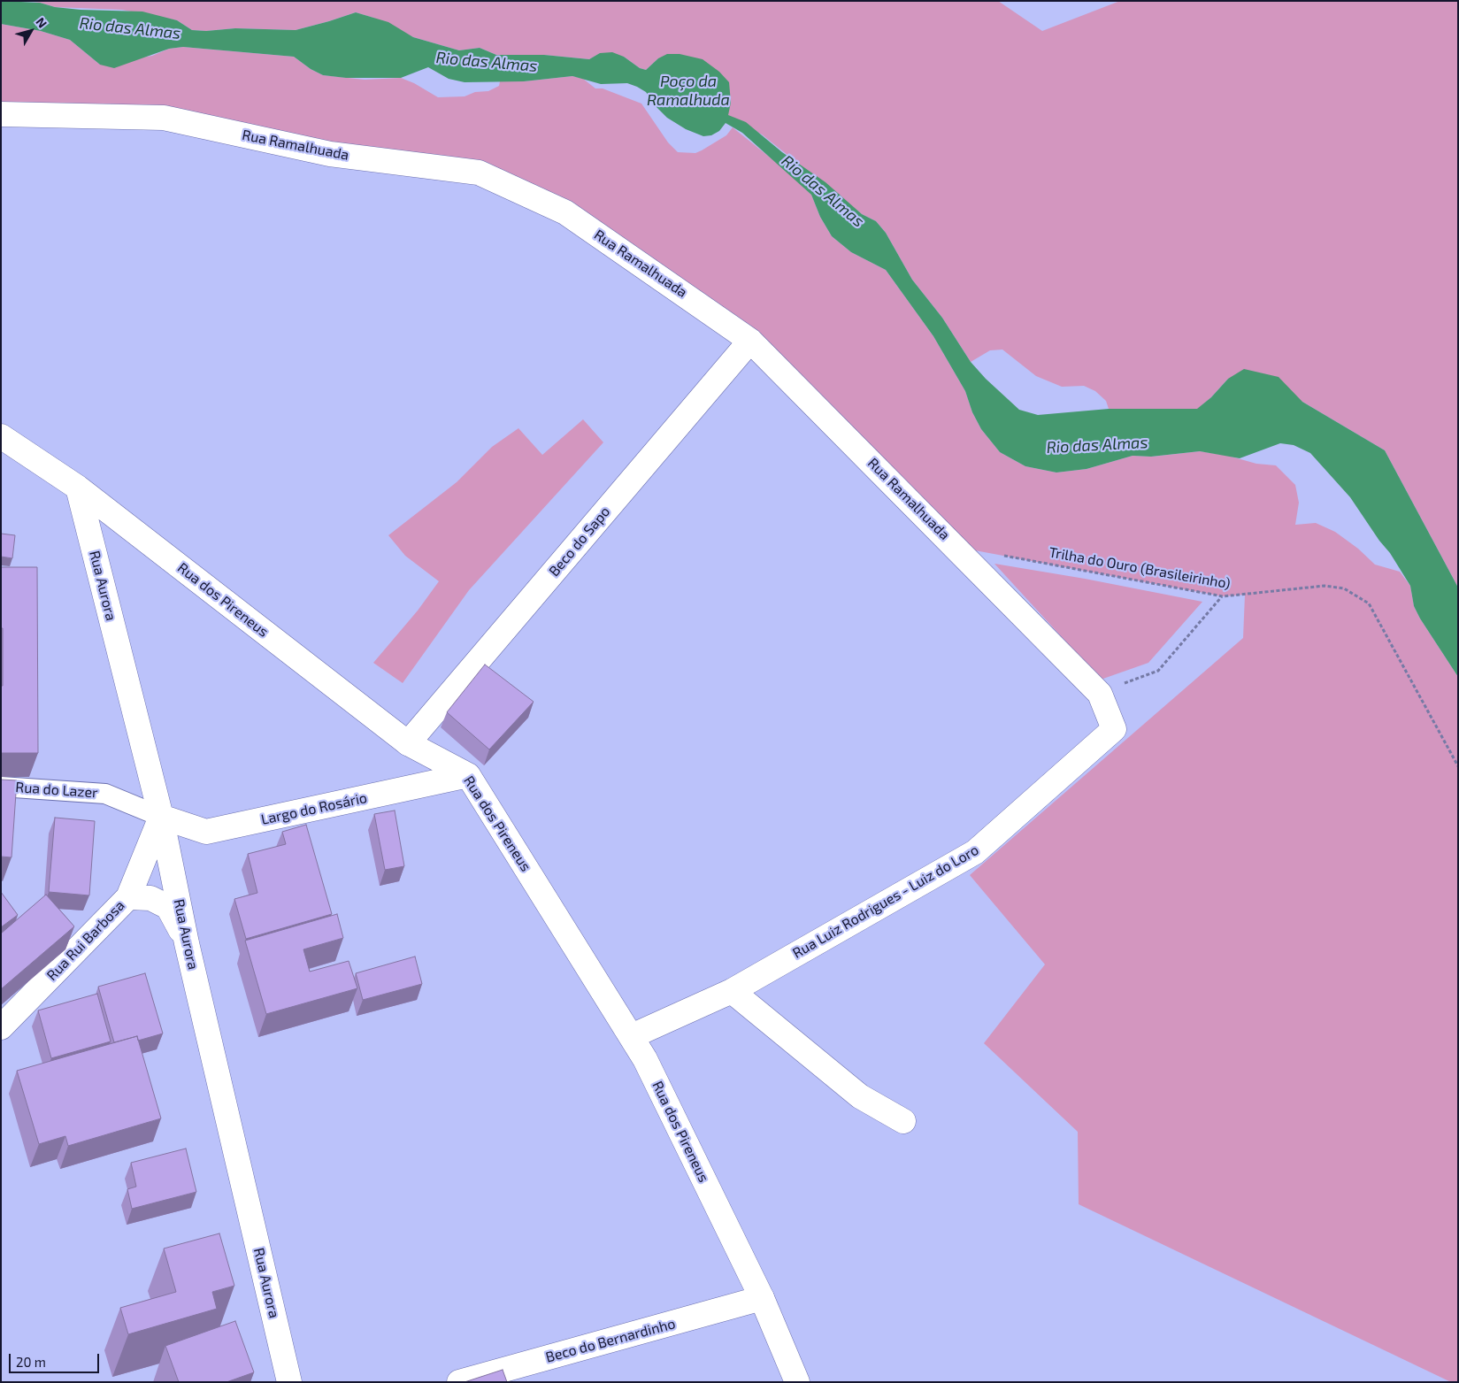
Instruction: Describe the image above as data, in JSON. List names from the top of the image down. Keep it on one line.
{"streets":{"street":["Rua Ramalhuada","Beco do Sapo","Rua Aurora","Rua dos Pireneus","Rua do Lazer","Largo do Rosário","Rua Luiz Rodrigues - Luiz do Loro","Rua Rui Barbosa","Beco do Bernardinho"],"path":["Trilha do Ouro (Brasileirinho)"]},"crossings":[["Rua Ramalhuada","Beco do Sapo"],["Rua Ramalhuada","Rua Luiz Rodrigues - Luiz do Loro"],["Beco do Sapo","Rua dos Pireneus"],["Rua Aurora","Rua dos Pireneus"],["Rua Aurora","Rua do Lazer"],["Rua Aurora","Largo do Rosário"],["Rua Aurora","Rua Rui Barbosa"],["Rua dos Pireneus","Largo do Rosário"],["Rua dos Pireneus","Rua Luiz Rodrigues - Luiz do Loro"],["Rua dos Pireneus","Beco do Bernardinho"],["Rua do Lazer","Largo do Rosário"],["Rua do Lazer","Rua Rui Barbosa"],["Largo do Rosário","Rua Rui Barbosa"]],"water":["Rio das Almas","Poço da Ramalhuda"],"scale_bar":"20 m","north":"top right"}
